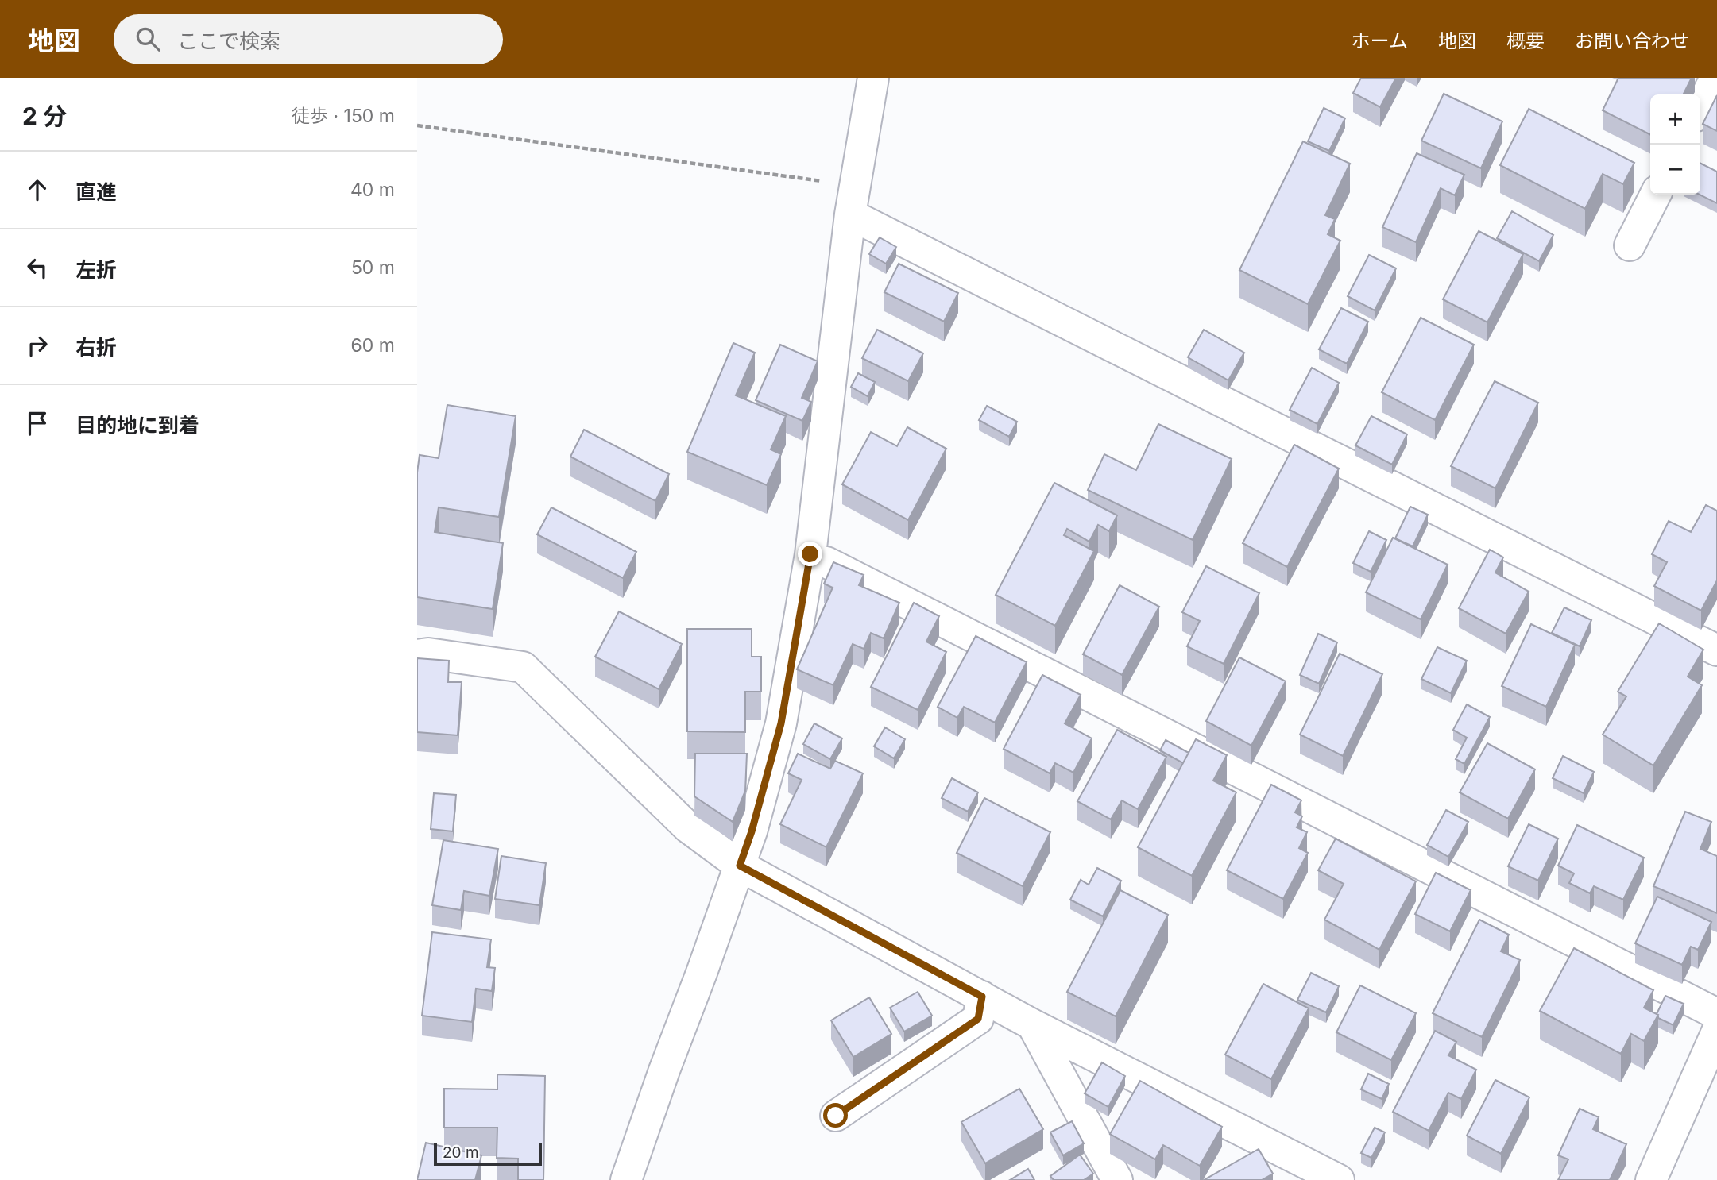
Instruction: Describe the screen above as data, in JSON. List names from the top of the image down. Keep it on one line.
{"scale_bar":"20 m","page":{"header":"地図","search":"ここで検索","nav":["ホーム","地図","概要","お問い合わせ"],"heading":["2 分","徒歩 · 150 m"],"map_buttons":["+","−"],"list":[["直進","40 m"],["左折","50 m"],["右折","60 m"],"目的地に到着"],"scale":"20 m"}}
